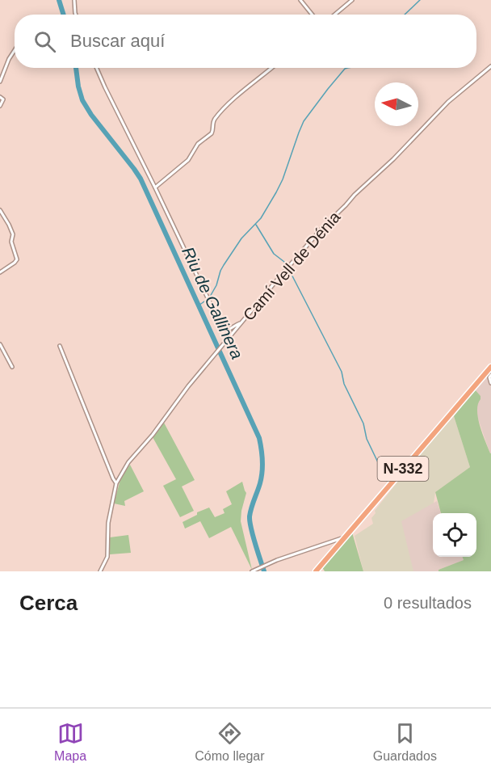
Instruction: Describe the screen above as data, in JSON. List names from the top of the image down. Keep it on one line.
{"streets":{"highway":["N-332"],"street":["Camí Vell de Dénia"]},"water":["Riu de Gallinera"],"north":"left","page":{"search":"Buscar aquí","heading":["Cerca","0 resultados"],"nav":["Mapa","Cómo llegar","Guardados"]}}
